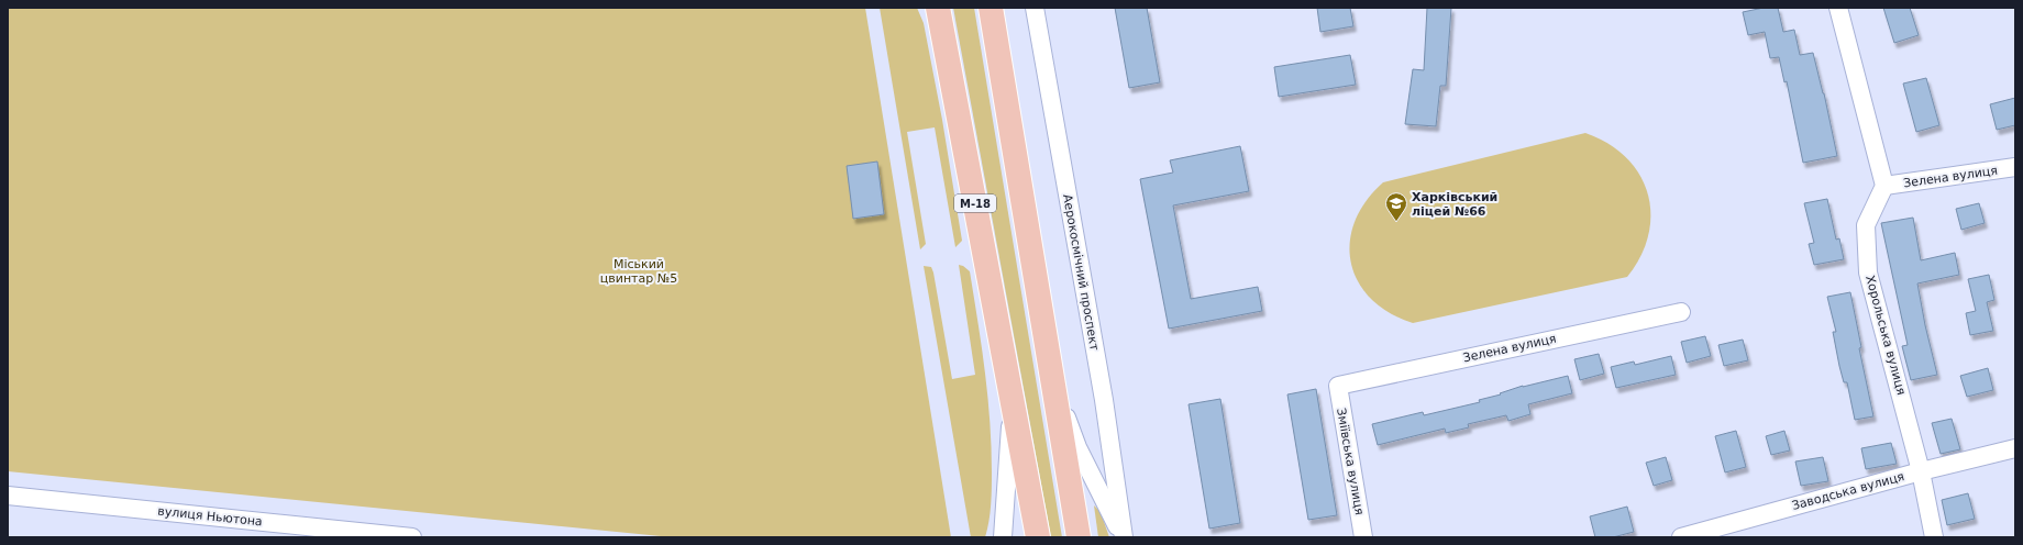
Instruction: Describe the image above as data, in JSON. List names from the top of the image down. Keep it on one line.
{"streets":{"main road":["М-18","Аерокосмічний проспект"],"street":["Зелена вулиця","Хорольська вулиця","Зміївська вулиця","Заводська вулиця","вулиця Ньютона"]},"crossings":[["Зелена вулиця","Хорольська вулиця"],["Зелена вулиця","Зміївська вулиця"],["Хорольська вулиця","Заводська вулиця"]],"parks":["Міський цвинтар №5"],"places":{"school or university":["Харківський ліцей №66"]}}
